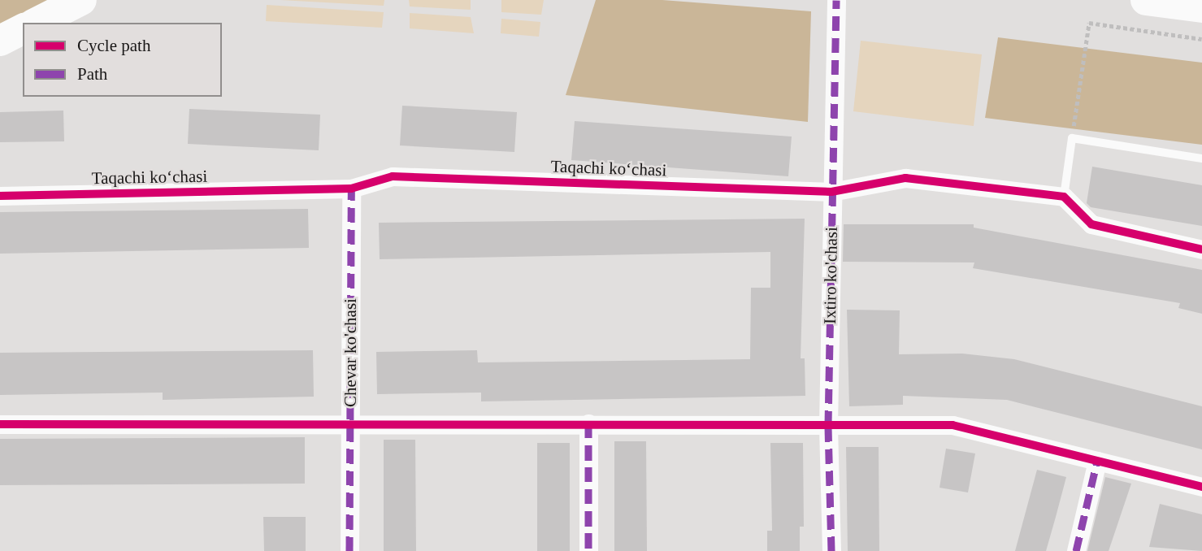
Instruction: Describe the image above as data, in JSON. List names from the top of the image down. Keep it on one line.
{"streets":{"street":["Taqachi koʻchasi","Ixtiro ko'chasi","Chevar ko'chasi"]},"crossings":[["Taqachi koʻchasi","Ixtiro ko'chasi"],["Taqachi koʻchasi","Chevar ko'chasi"]],"legend":["Cycle path","Path"]}
